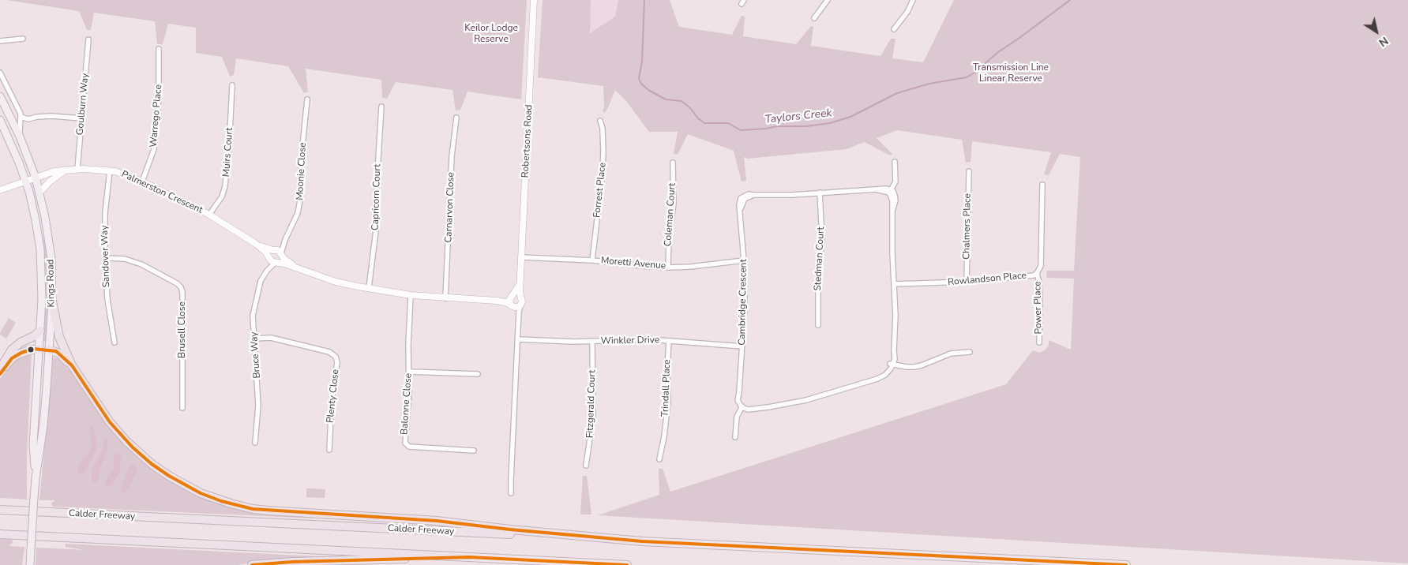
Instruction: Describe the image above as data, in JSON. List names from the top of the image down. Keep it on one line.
{"streets":{"highway":["Calder Freeway"],"main road":["Kings Road"],"street":["Goulburn Way","Warrego Place","Robertsons Road","Muirs Court","Moonie Close","Forrest Place","Palmerston Crescent","Capricorn Court","Carnarvon Close","Coleman Court","Chalmers Place","Sandover Way","Stedman Court","Moretti Avenue","Rowlandson Place","Cambridge Crescent","Power Place","Brusell Close","Winkler Drive","Bruce Way","Trindall Place","Plenty Close","Balonne Close","Fitzgerald Court"]},"crossings":[["Goulburn Way","Palmerston Crescent"],["Warrego Place","Palmerston Crescent"],["Robertsons Road","Moretti Avenue"],["Muirs Court","Palmerston Crescent"],["Moonie Close","Palmerston Crescent"],["Moonie Close","Bruce Way"],["Forrest Place","Moretti Avenue"],["Palmerston Crescent","Sandover Way"],["Palmerston Crescent","Kings Road"],["Palmerston Crescent","Bruce Way"],["Coleman Court","Moretti Avenue"],["Chalmers Place","Rowlandson Place"],["Sandover Way","Brusell Close"],["Stedman Court","Cambridge Crescent"],["Moretti Avenue","Cambridge Crescent"],["Rowlandson Place","Power Place"],["Cambridge Crescent","Winkler Drive"],["Winkler Drive","Trindall Place"],["Winkler Drive","Fitzgerald Court"],["Bruce Way","Plenty Close"]],"water":["Taylors Creek"],"parks":["Keilor Lodge Reserve","Transmission Line Linear Reserve"],"north":"bottom right"}
